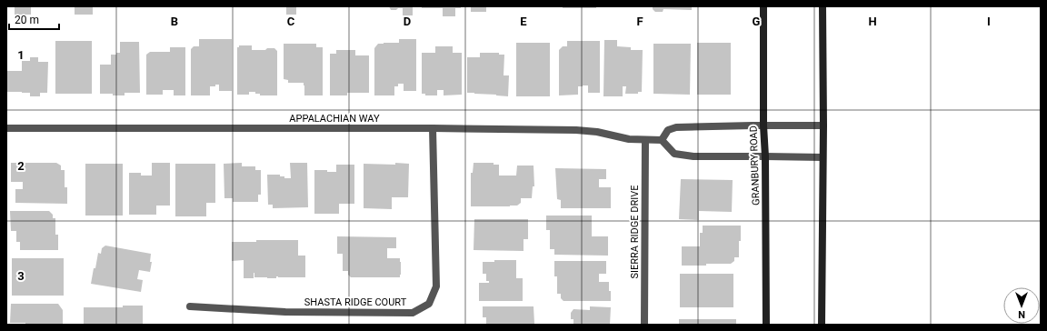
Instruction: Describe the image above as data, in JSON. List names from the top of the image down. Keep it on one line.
{"streets":{"main road":["GRANBURY ROAD"],"street":["APPALACHIAN WAY","SIERRA RIDGE DRIVE","SHASTA RIDGE COURT"]},"crossings":[["APPALACHIAN WAY","SIERRA RIDGE DRIVE"],["APPALACHIAN WAY","SHASTA RIDGE COURT"]],"scale_bar":"20 m","north":"bottom","grid":{"columns":["B","C","D","E","F","G","H","I"],"rows":["1","2","3"]}}
